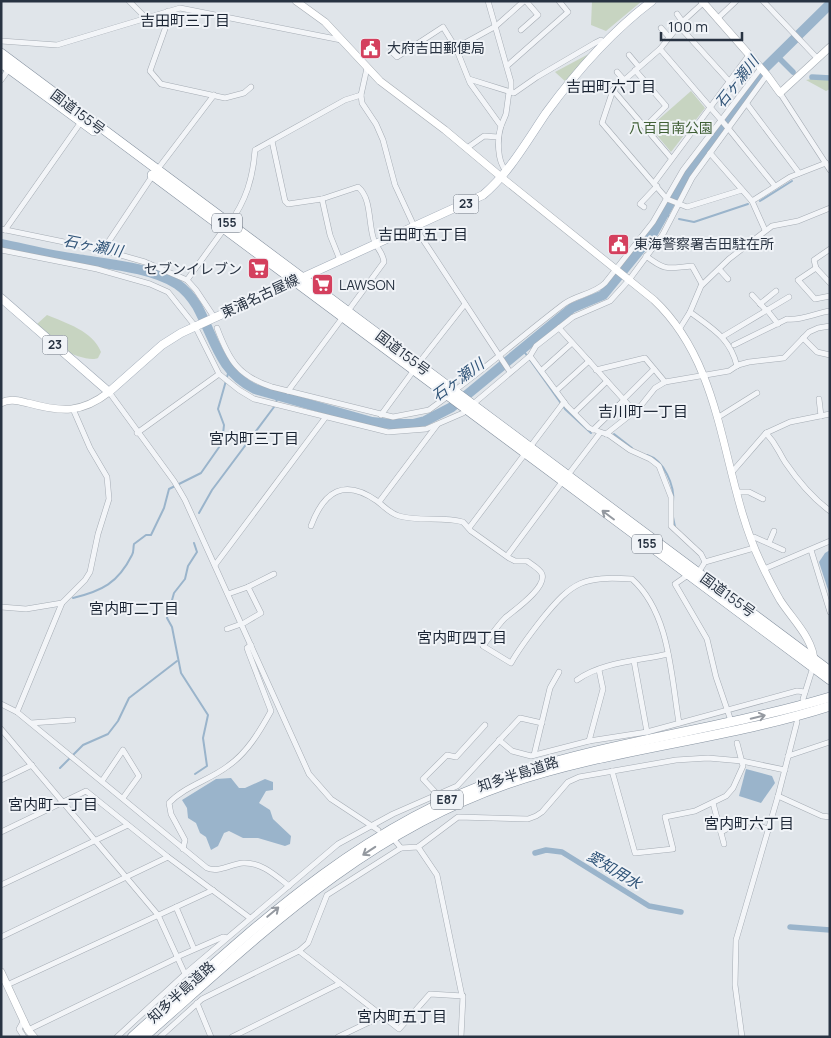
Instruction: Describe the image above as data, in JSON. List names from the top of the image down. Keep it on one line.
{"streets":{"highway":["国道155号","155","知多半島道路","E87"],"main road":["23","東浦名古屋線"]},"crossings":[["国道155号","東浦名古屋線"],["23","東浦名古屋線"]],"districts":["吉田町三丁目","吉田町六丁目","吉田町五丁目","吉川町一丁目","宮内町三丁目","宮内町二丁目","宮内町四丁目","宮内町一丁目","宮内町六丁目","宮内町五丁目"],"water":["石ヶ瀬川","愛知用水"],"parks":["八百目南公園"],"places":{"public building":["大府吉田郵便局","東海警察署吉田駐在所"],"supermarket":["セブンイレブン","LAWSON"]},"scale_bar":"100 m"}
